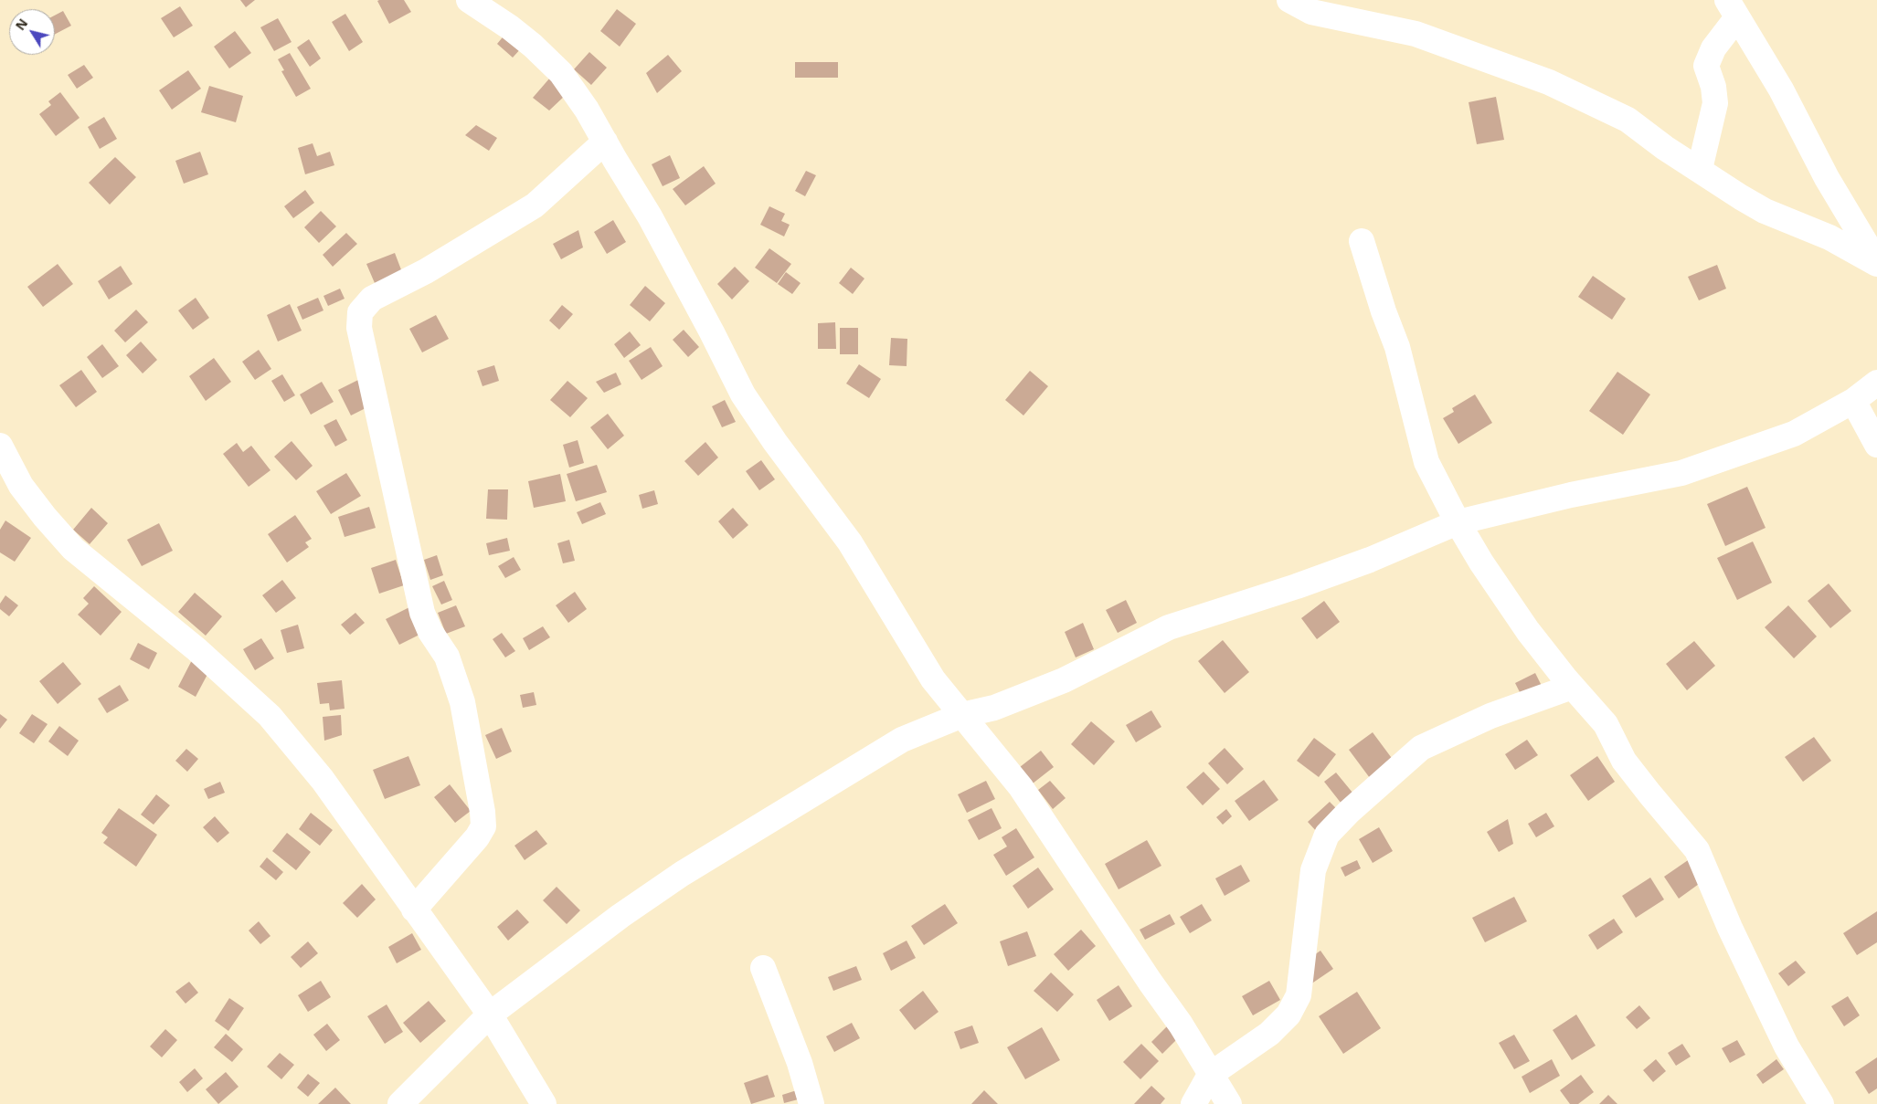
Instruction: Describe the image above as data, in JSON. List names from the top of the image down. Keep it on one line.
{"north":"top left"}
